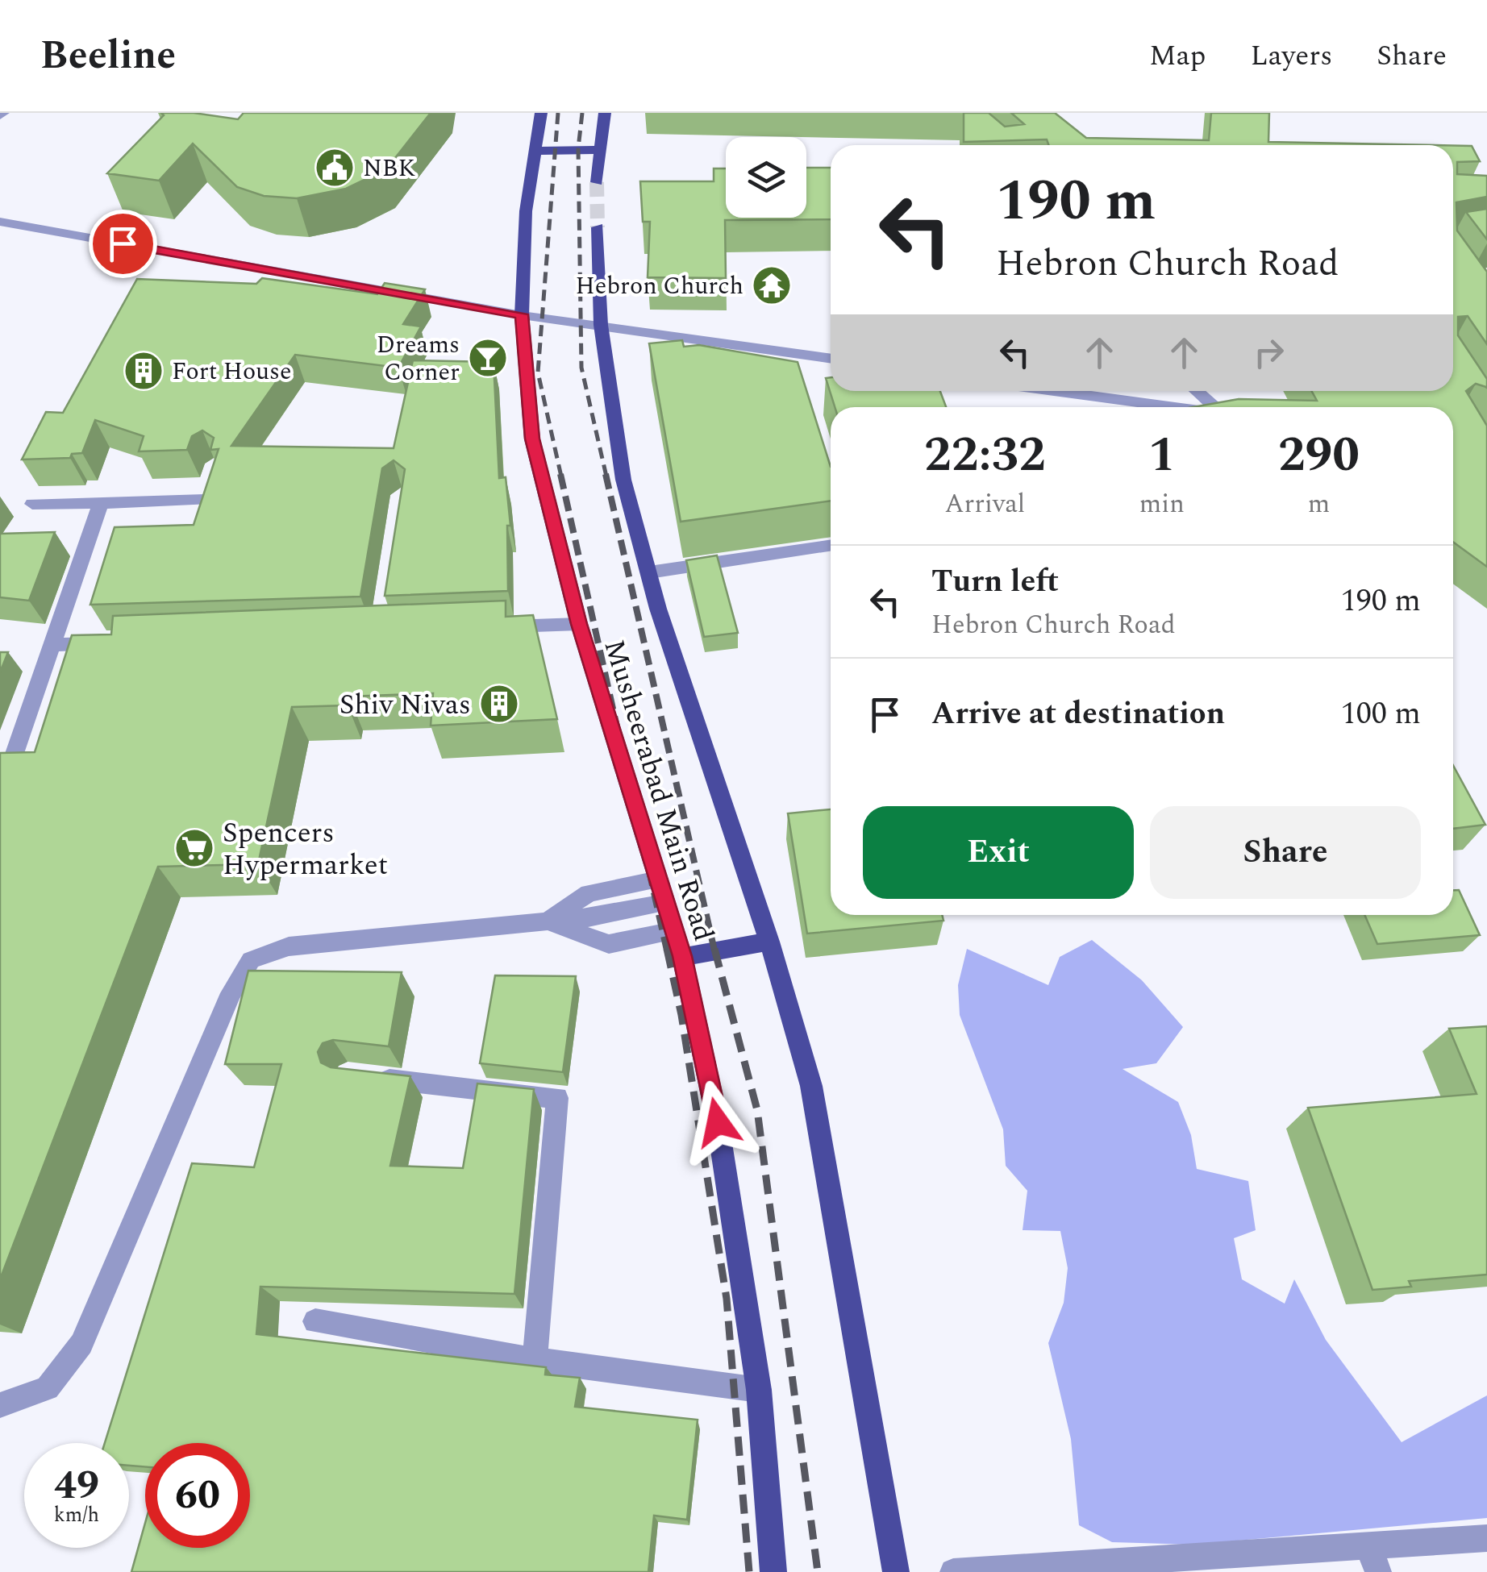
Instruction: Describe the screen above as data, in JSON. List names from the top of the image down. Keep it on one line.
{"streets":{"main road":["Musheerabad Main Road"]},"places":{"public building":["NBK"],"temple":["Hebron Church"],"bar":["Dreams Corner"],"building":["Fort House","Shiv Nivas"],"supermarket":["Spencers Hypermarket"]},"page":{"header":"Beeline","nav":["Map","Layers","Share"],"turn":["190 m","Hebron Church Road"],"eta":["22:32","Arrival","1","min","290","m"],"list":[{"name":"Turn left","note":"Hebron Church Road","value":"190 m"},{"name":"Arrive at destination","value":"100 m"}],"buttons":["Exit","Share"],"speed":"49 km/h","limit":"60"}}
